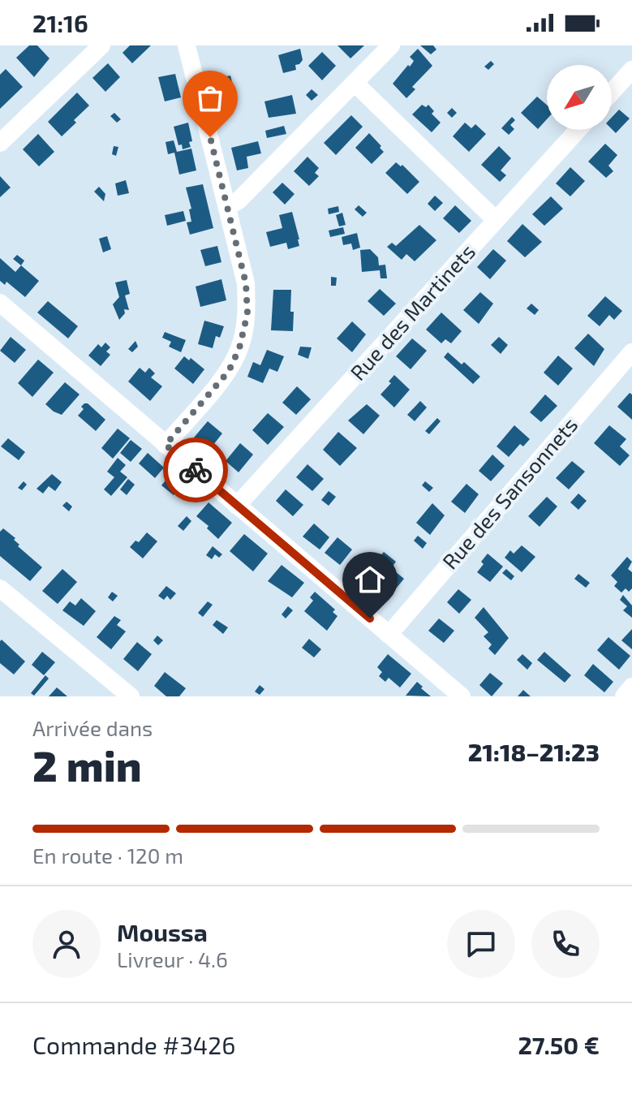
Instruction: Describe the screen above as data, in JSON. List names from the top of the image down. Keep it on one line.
{"streets":{"street":["Rue des Martinets","Rue des Sansonnets"]},"north":"bottom left","page":{"status":"21:16","heading":["2 min","Arrivée dans","21:18–21:23"],"panel":["Moussa","Livreur · 4.6","Commande #3426","27.50 €"],"bar":"En route · 120 m"}}
